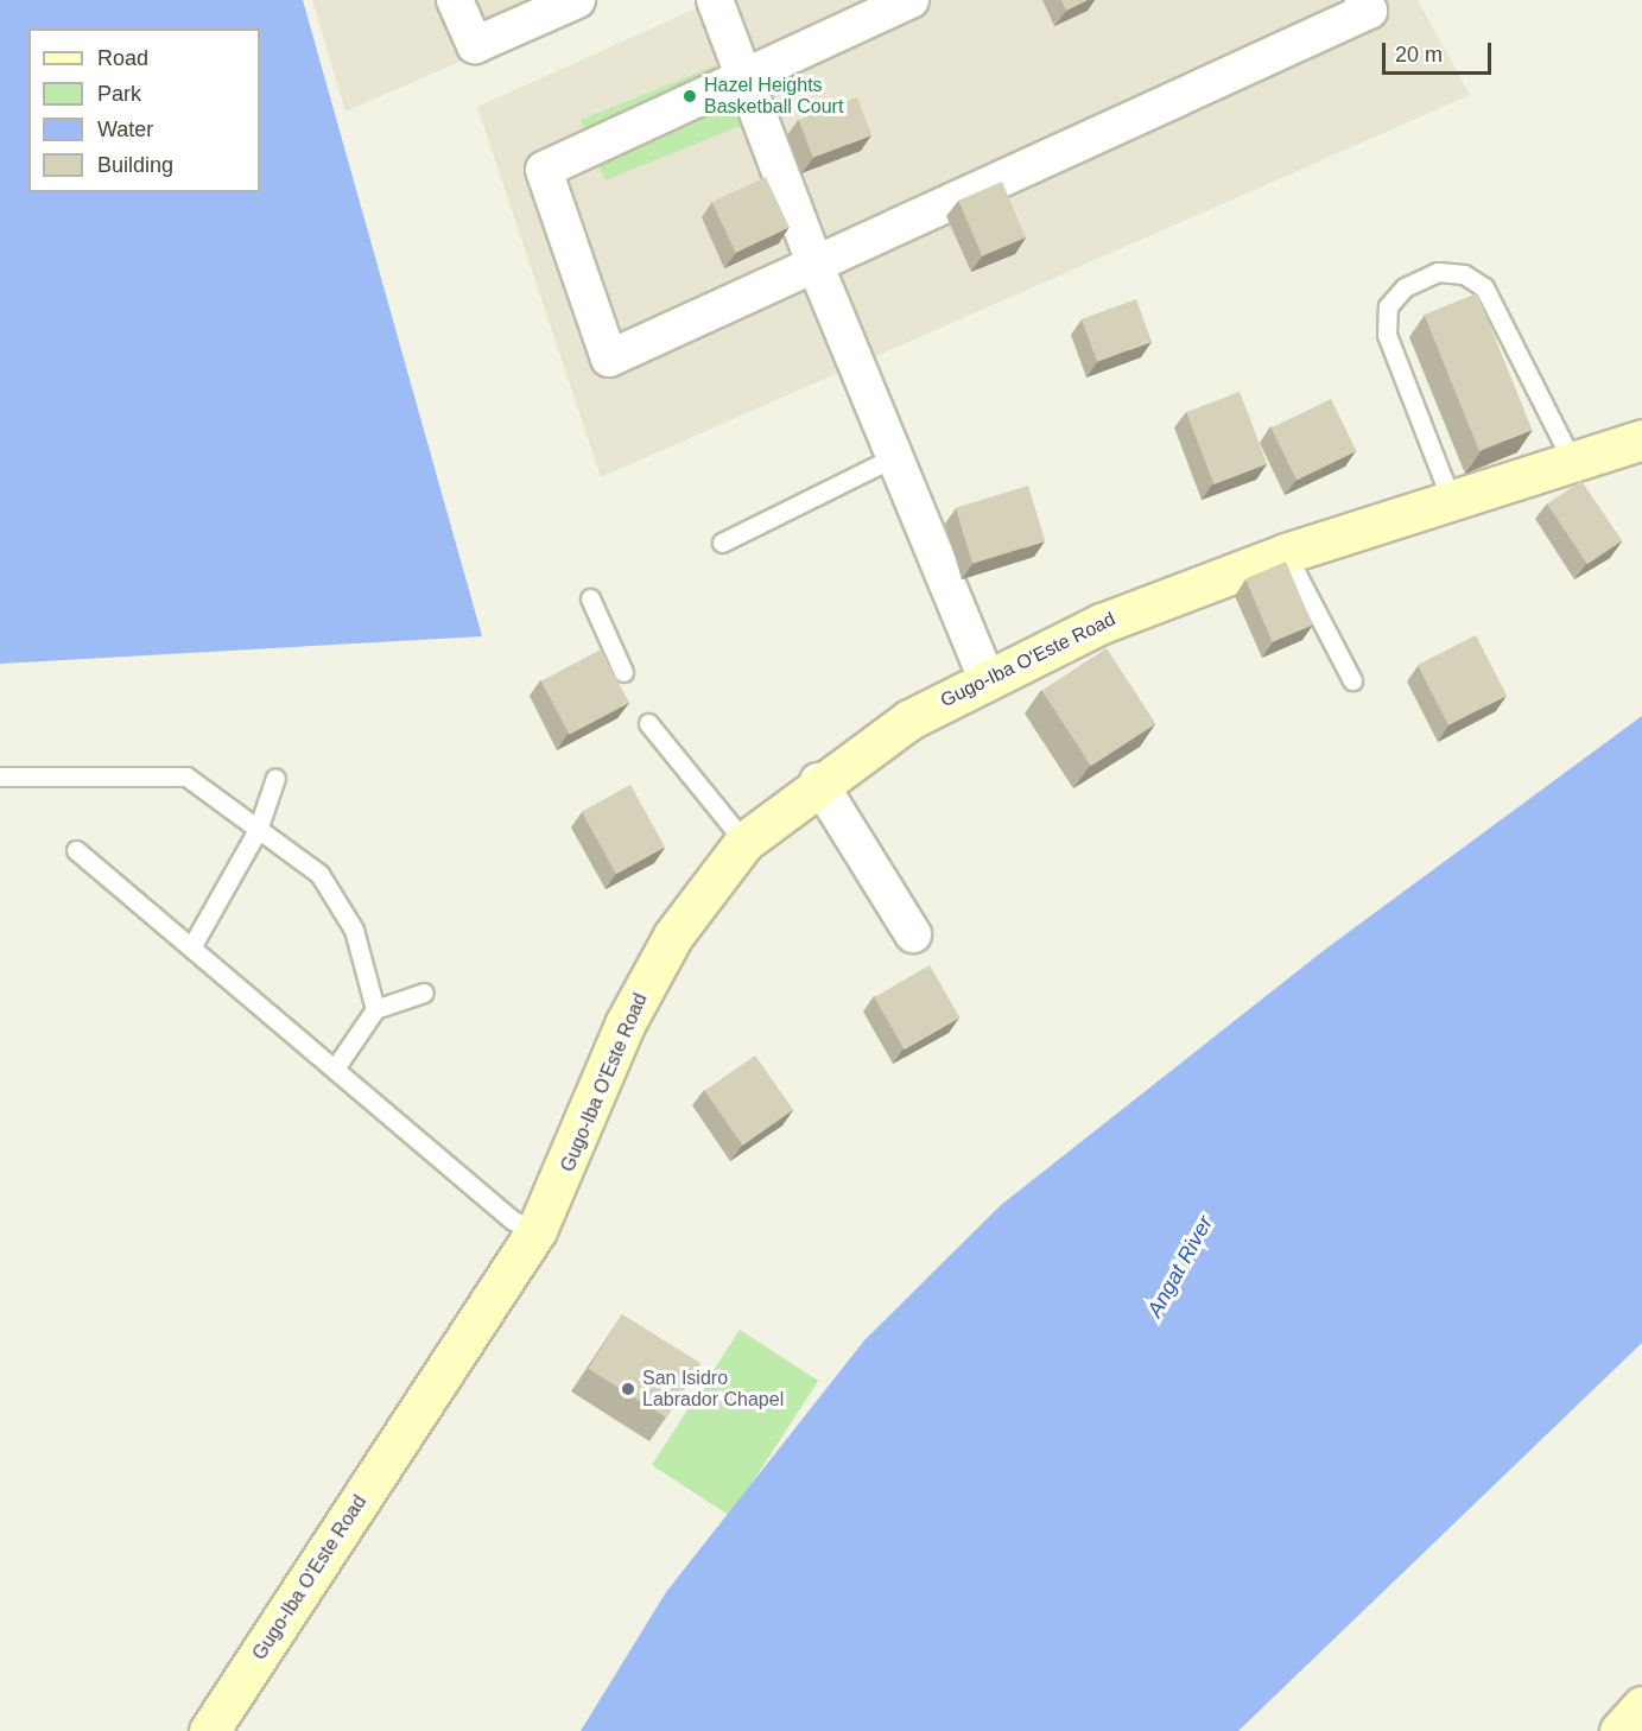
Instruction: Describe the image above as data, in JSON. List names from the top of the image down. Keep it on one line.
{"streets":{"main road":["Gugo-Iba O'Este Road"]},"water":["Angat River"],"places":["Hazel Heights Basketball Court","San Isidro Labrador Chapel"],"legend":["Road","Park","Water","Building"],"scale_bar":"20 m"}
